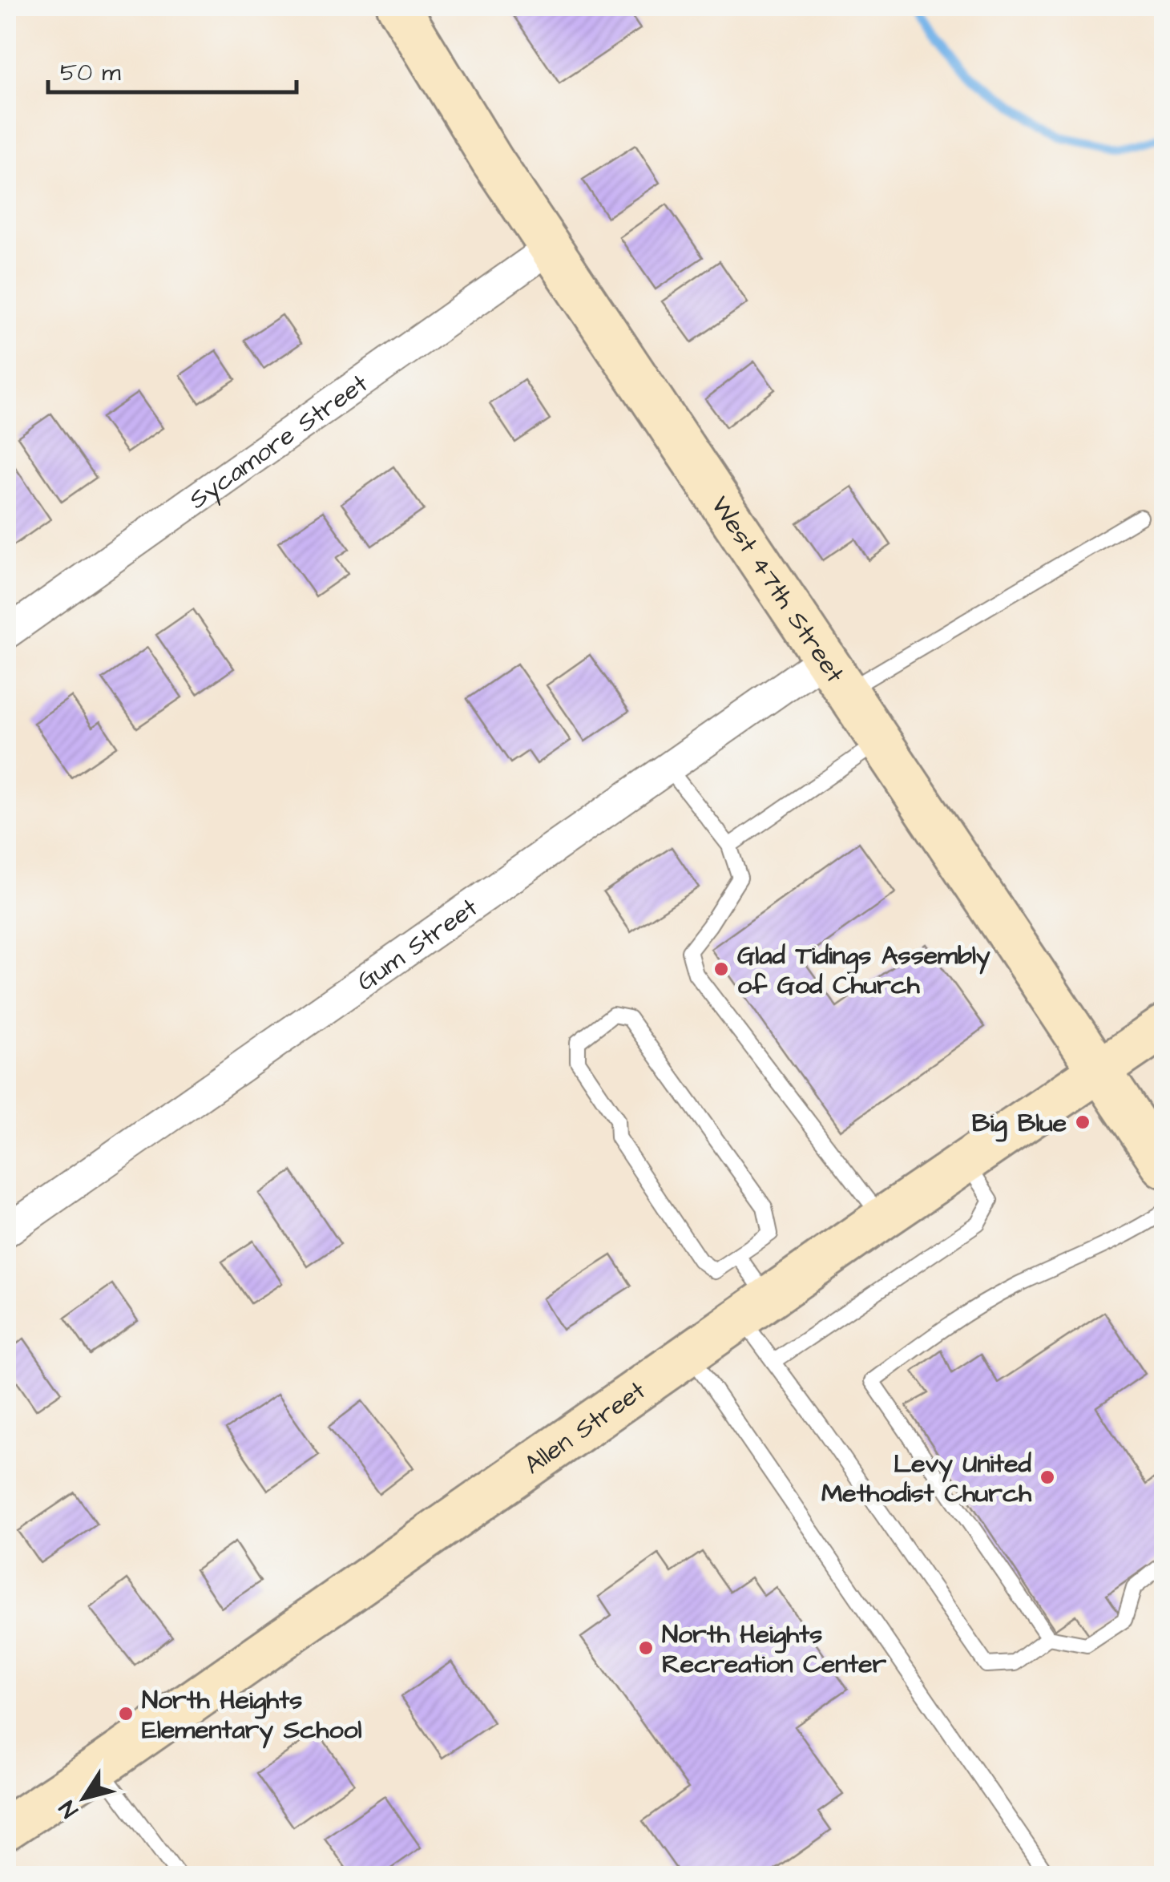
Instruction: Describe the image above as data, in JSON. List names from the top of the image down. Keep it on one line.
{"streets":{"street":["Sycamore Street","West 47th Street","Gum Street","Allen Street"]},"crossings":[["Sycamore Street","West 47th Street"],["West 47th Street","Gum Street"],["West 47th Street","Allen Street"]],"places":["Glad Tidings Assembly of God Church","Big Blue","Levy United Methodist Church","North Heights Recreation Center","North Heights Elementary School"],"scale_bar":"50 m","north":"bottom left"}
